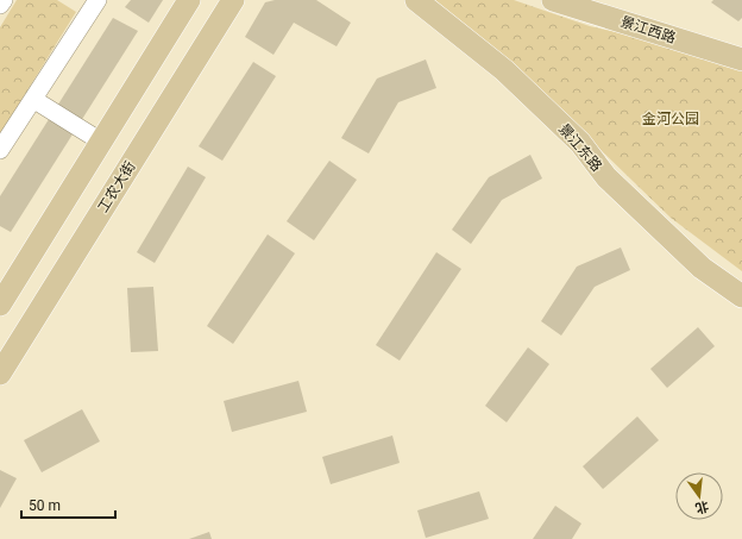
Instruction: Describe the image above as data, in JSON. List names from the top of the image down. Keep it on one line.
{"streets":{"main road":["景江西路","景江东路","工农大街"]},"parks":["金河公园"],"scale_bar":"50 m","north":"bottom"}
